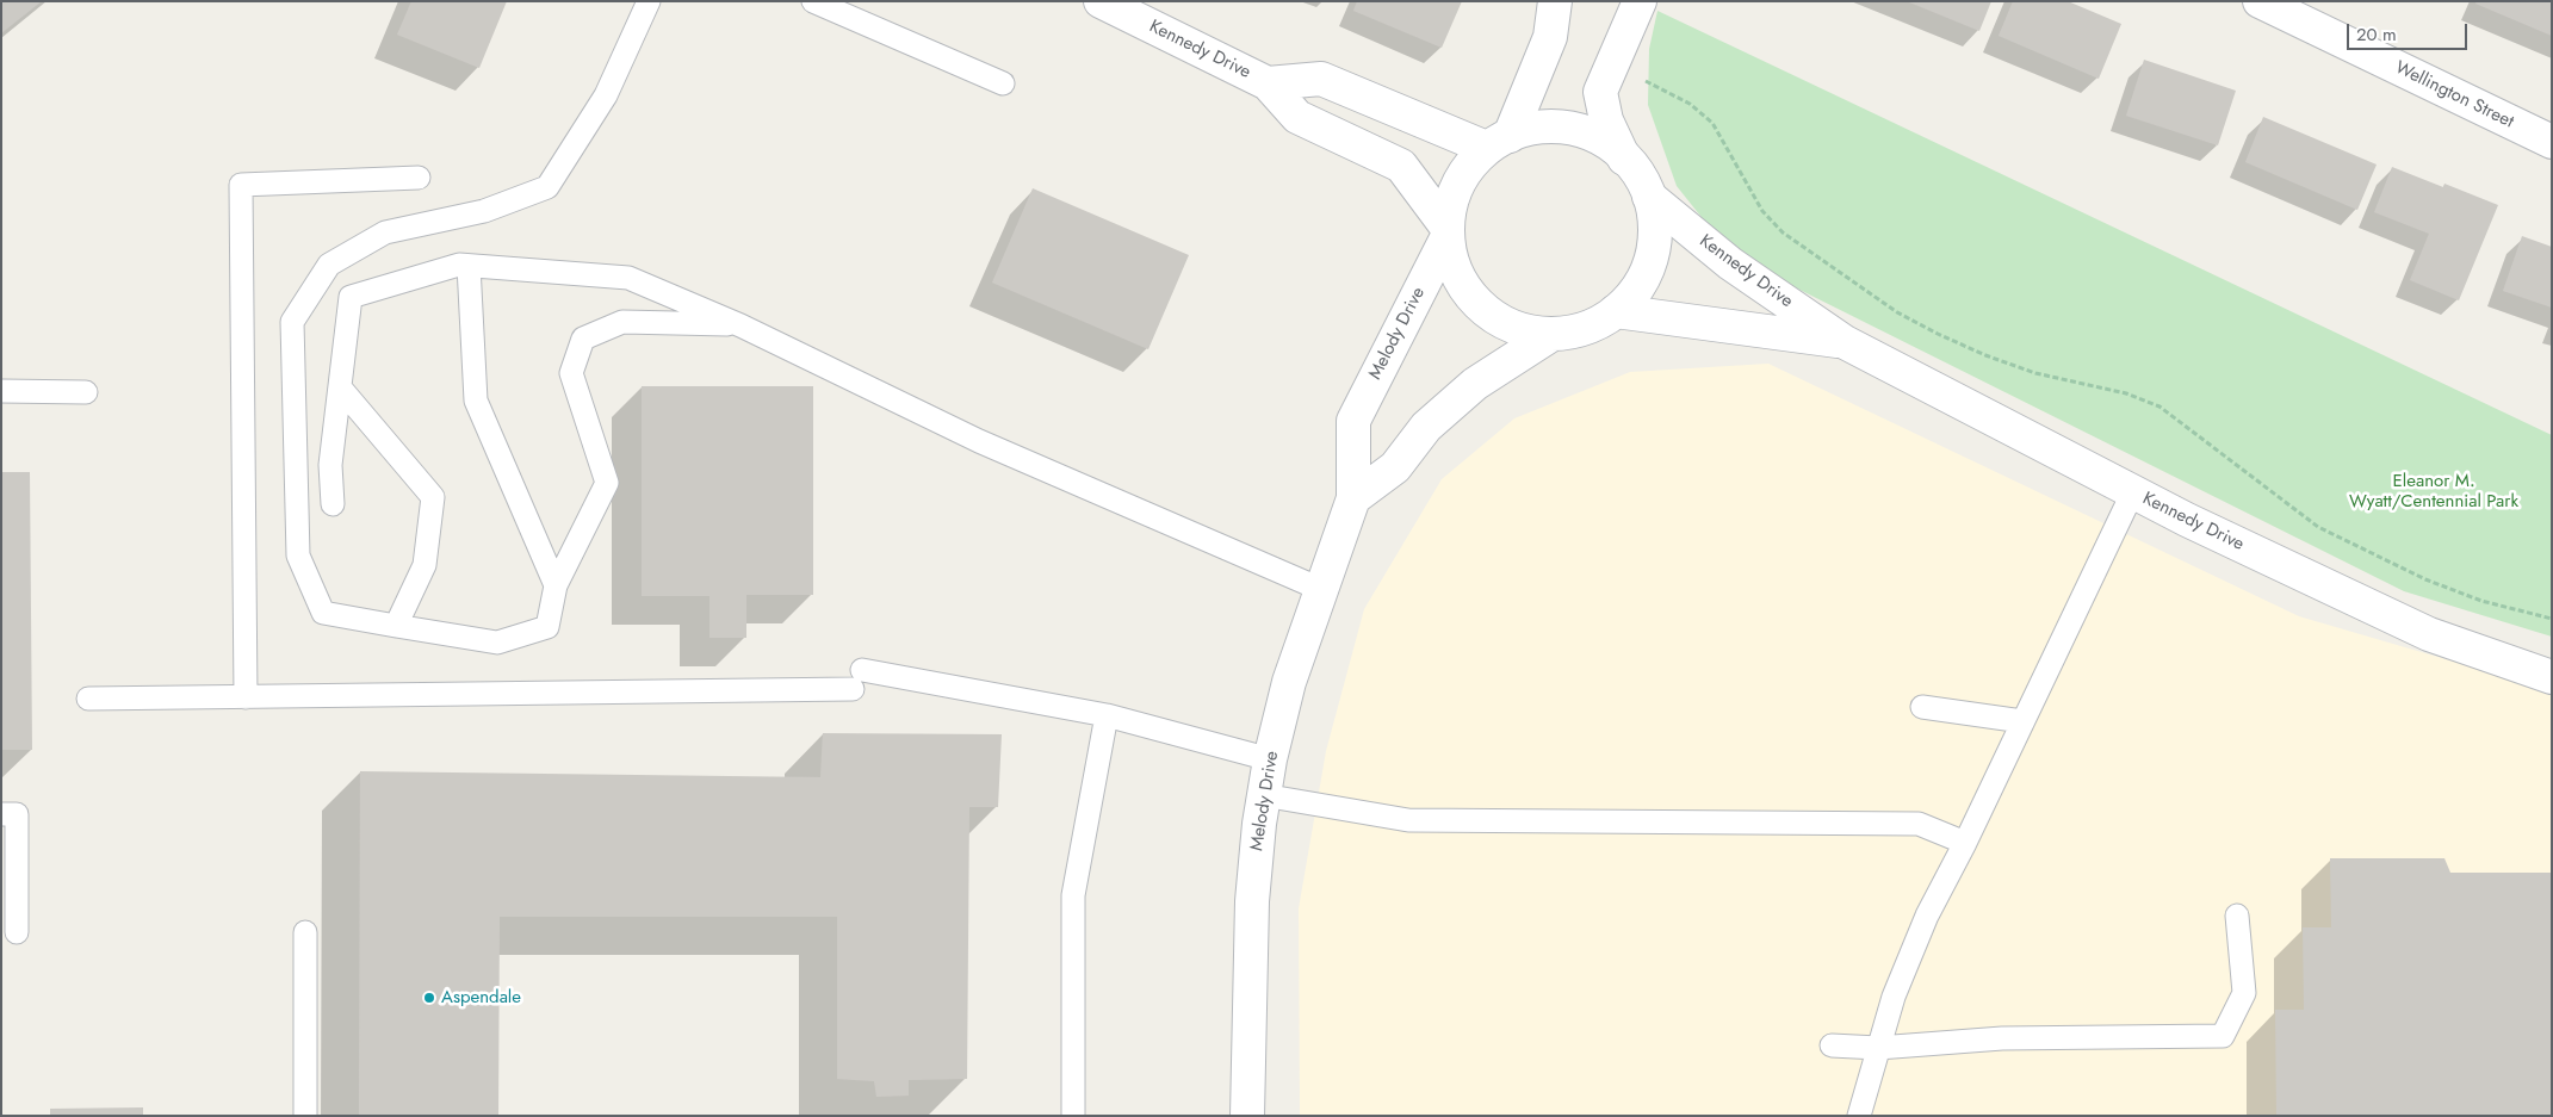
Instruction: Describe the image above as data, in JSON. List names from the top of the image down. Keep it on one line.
{"streets":{"street":["Kennedy Drive","Wellington Street","Melody Drive"]},"crossings":[["Kennedy Drive","Melody Drive"]],"parks":["Eleanor M. Wyatt/Centennial Park"],"places":["Aspendale"],"scale_bar":"20 m"}
